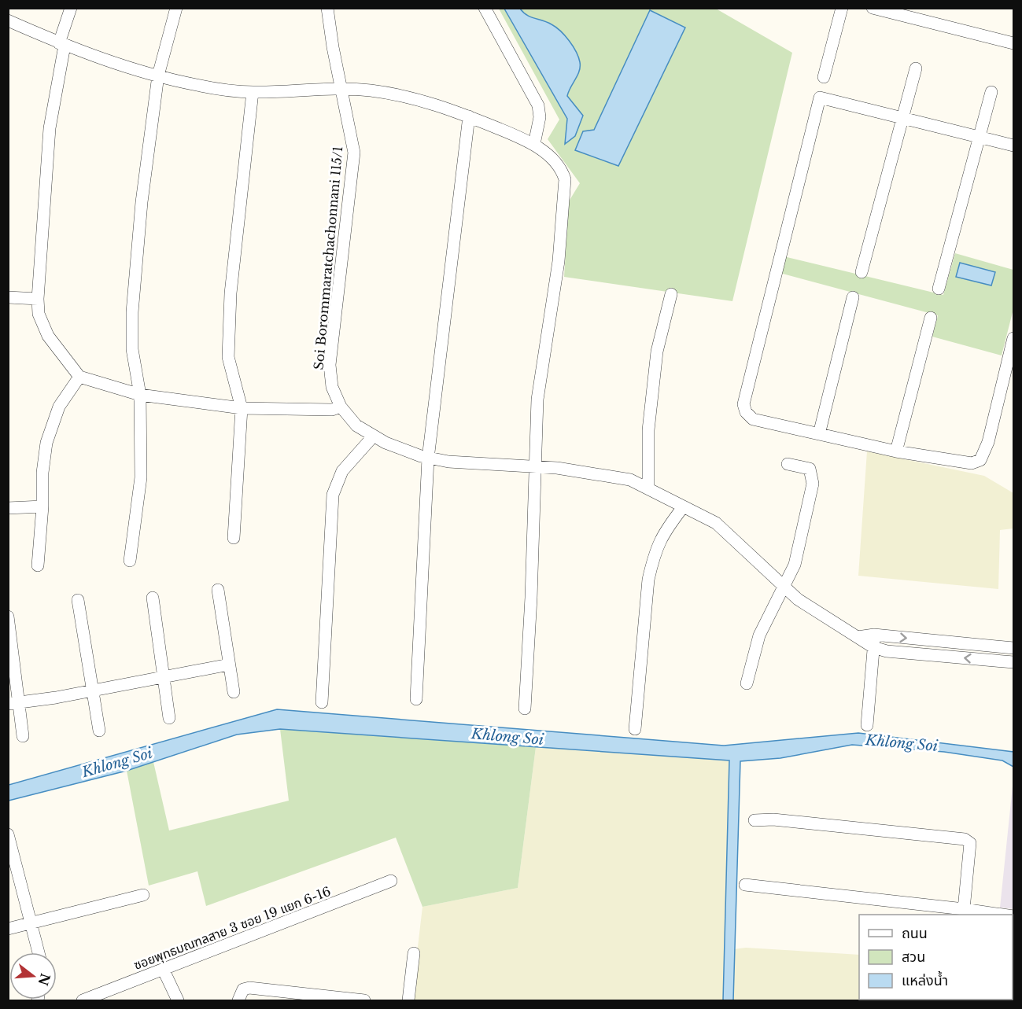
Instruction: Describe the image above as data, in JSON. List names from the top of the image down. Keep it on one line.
{"streets":{"street":["Soi Borommaratchachonnani 115/1","ซอยพุทธมณฑลสาย 3 ซอย 19 แยก 6-16"]},"water":["Khlong Soi"],"legend":["ถนน","สวน","แหล่งน้ำ"],"north":"right"}
